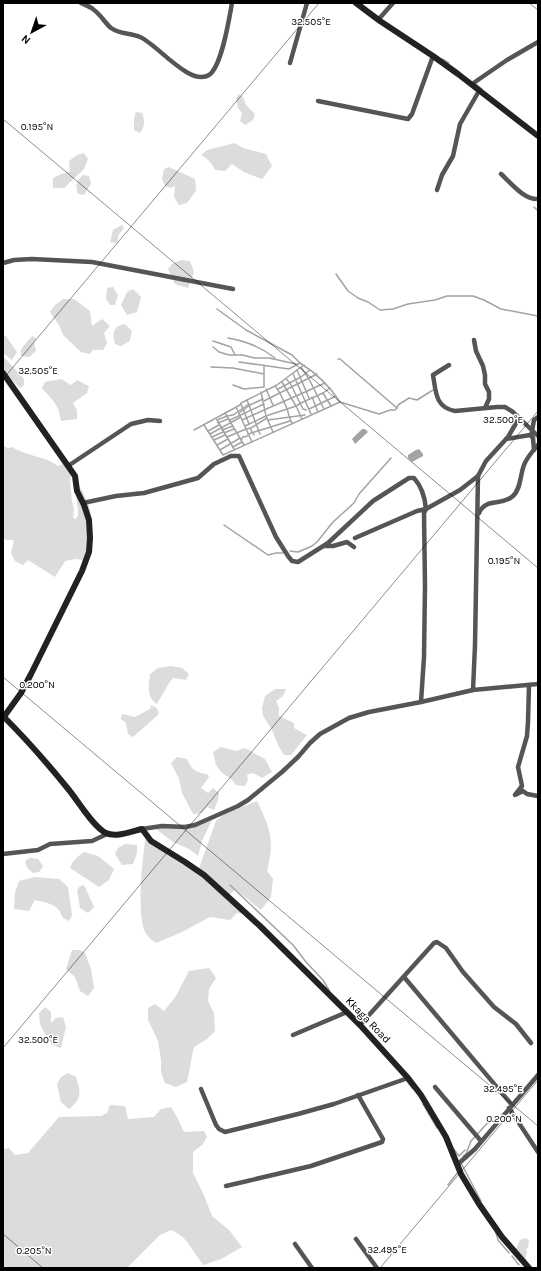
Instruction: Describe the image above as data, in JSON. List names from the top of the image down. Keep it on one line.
{"streets":{"street":["Kkaga Road"]},"north":"bottom left","coordinates":["32.505°E","0.195°N","32.500°E","0.200°N","32.495°E","0.205°N"]}
